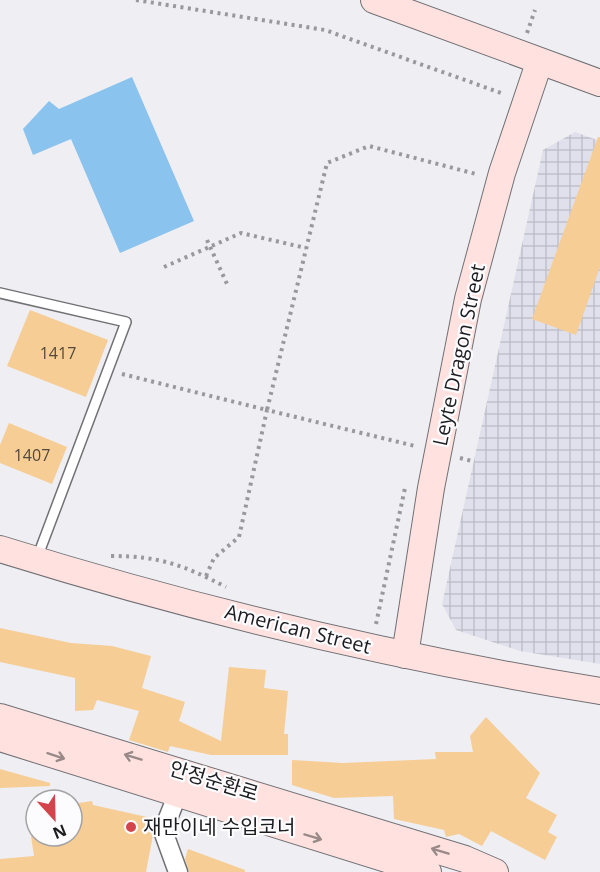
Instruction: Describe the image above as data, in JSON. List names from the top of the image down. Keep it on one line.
{"streets":{"street":["Leyte Dragon Street","American Street","안정순환로"]},"crossings":[["Leyte Dragon Street","American Street"]],"places":["재만이네 수입코너"],"house_numbers":["1417","1407"],"north":"bottom"}
